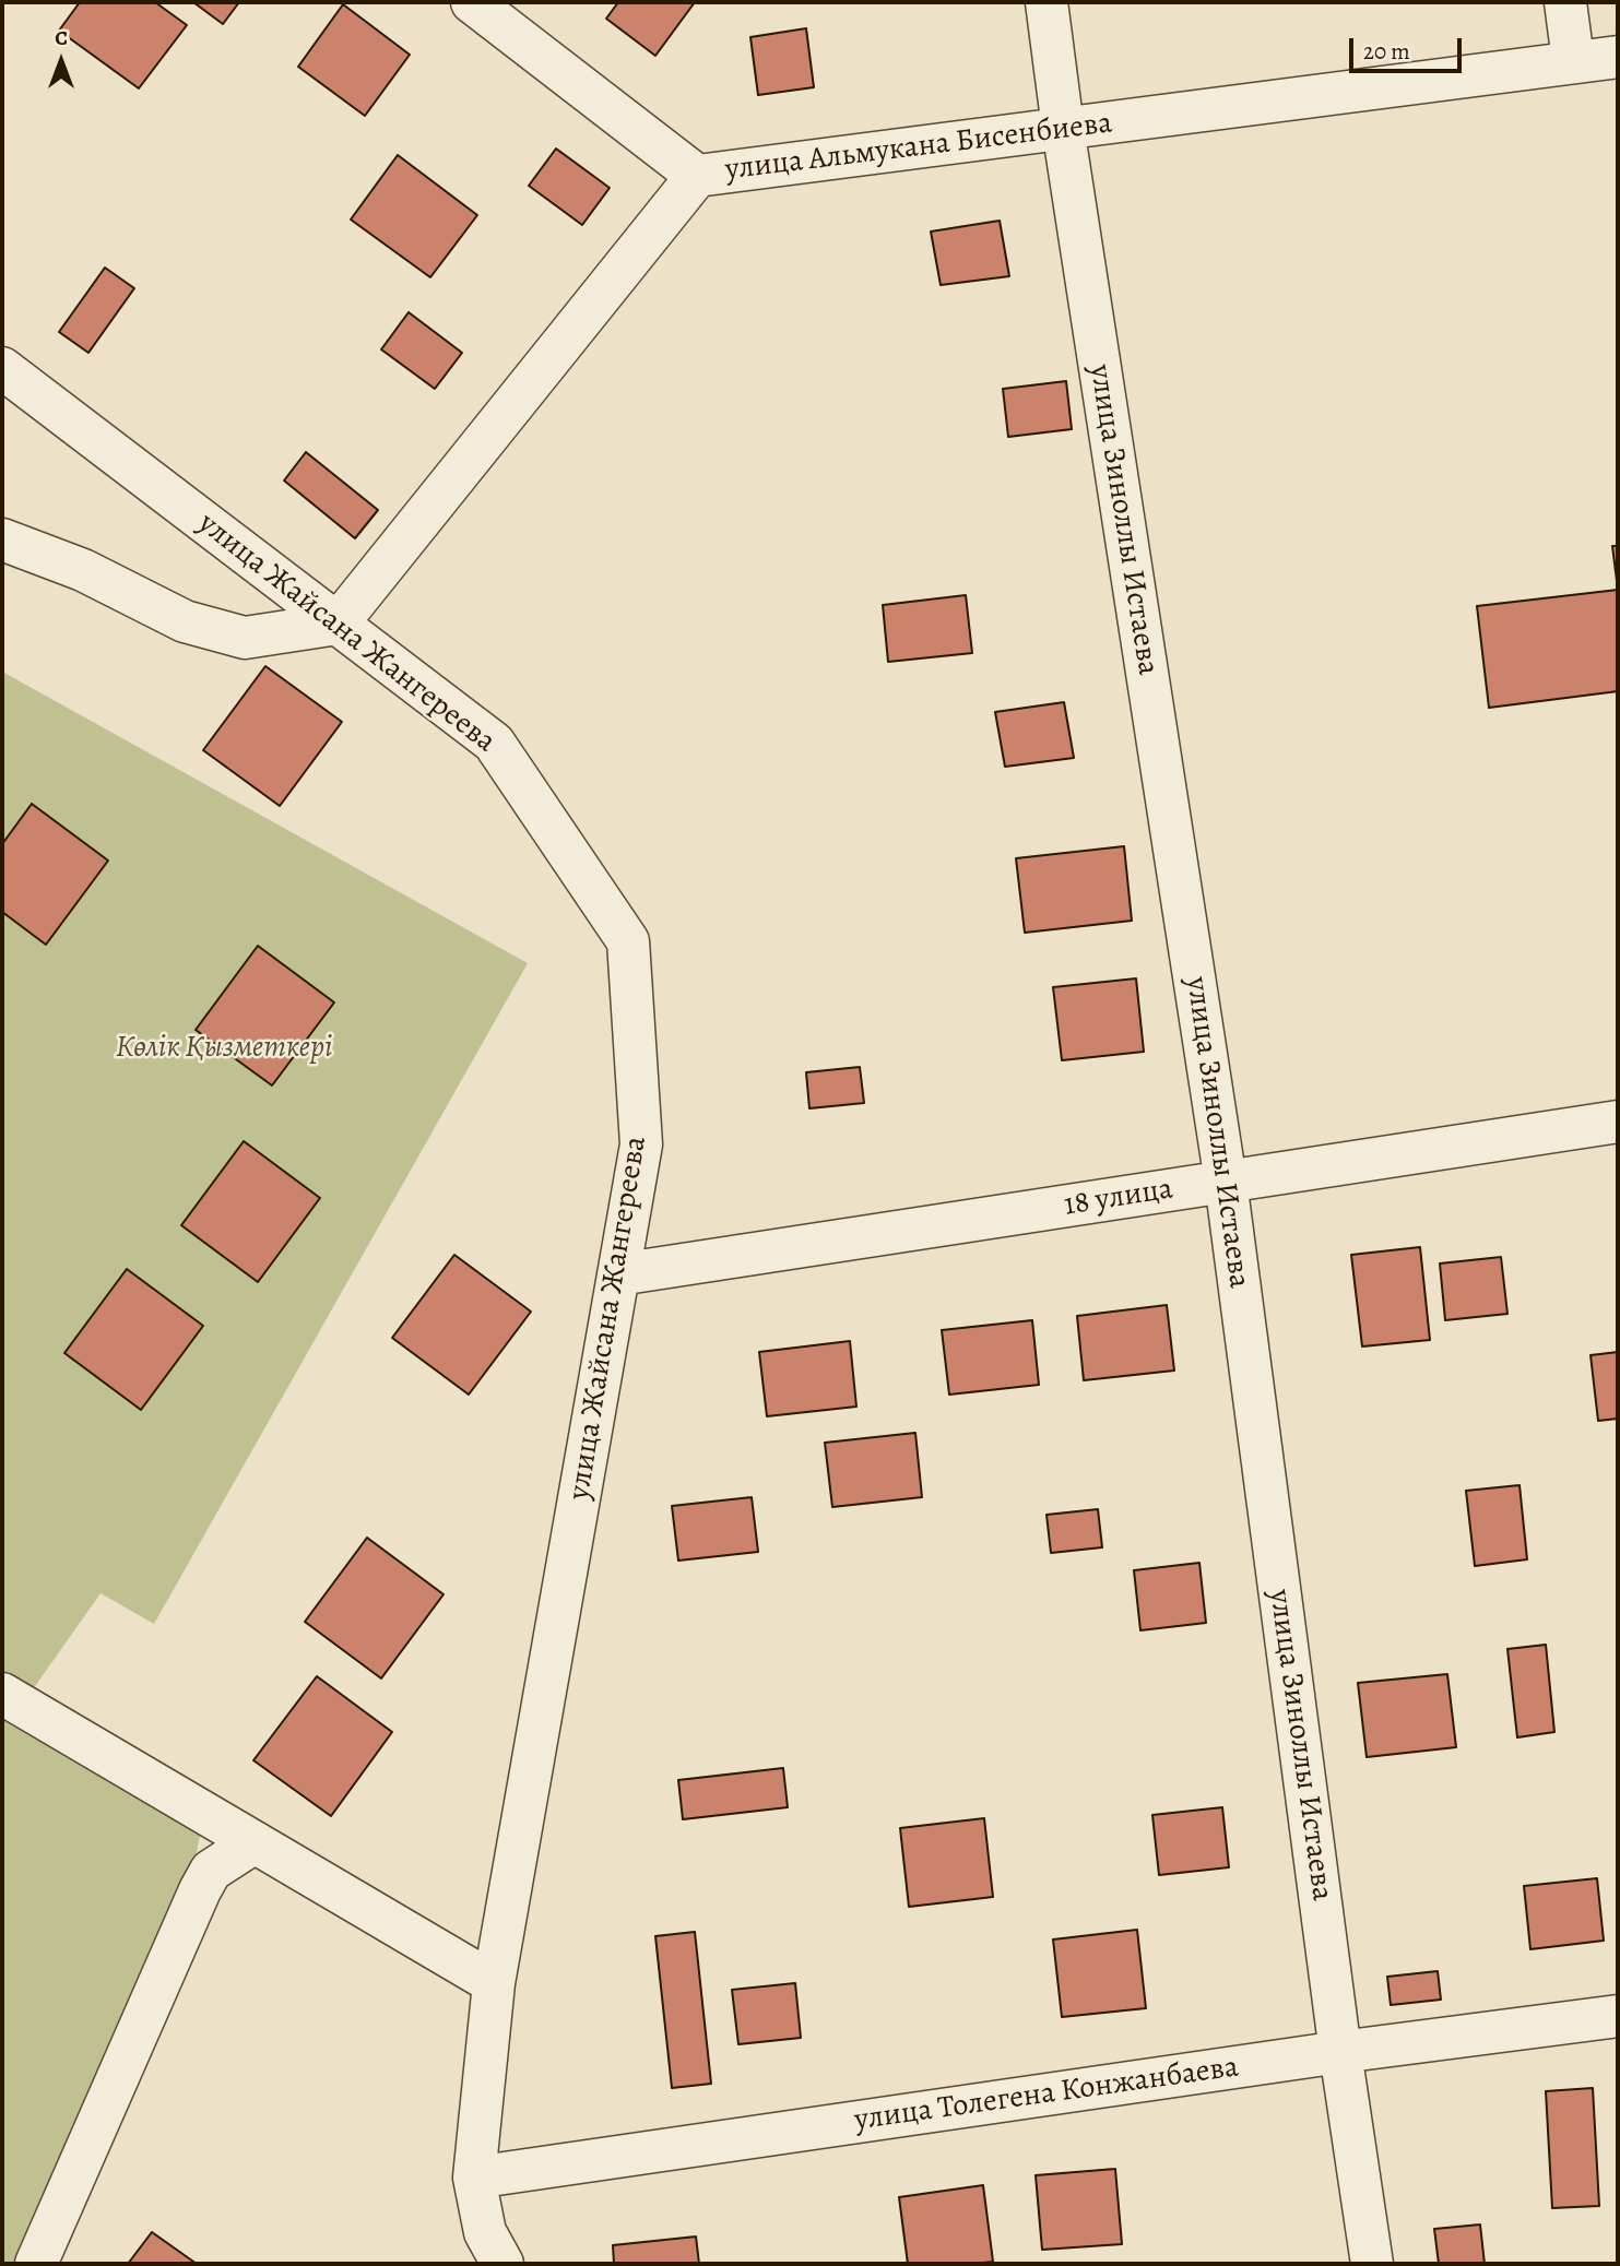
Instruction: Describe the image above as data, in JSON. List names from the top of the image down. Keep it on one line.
{"streets":{"street":["улица Альмукана Бисенбиева","улица Зиноллы Истаева","улица Жайсана Жангереева","18 улица","улица Толегена Конжанбаева"]},"crossings":[["улица Альмукана Бисенбиева","улица Зиноллы Истаева"],["улица Альмукана Бисенбиева","улица Жайсана Жангереева"],["улица Зиноллы Истаева","18 улица"],["улица Зиноллы Истаева","улица Толегена Конжанбаева"],["улица Жайсана Жангереева","18 улица"],["улица Жайсана Жангереева","улица Толегена Конжанбаева"]],"parks":["Көлік Қызметкері"],"scale_bar":"20 m","north":"top"}
